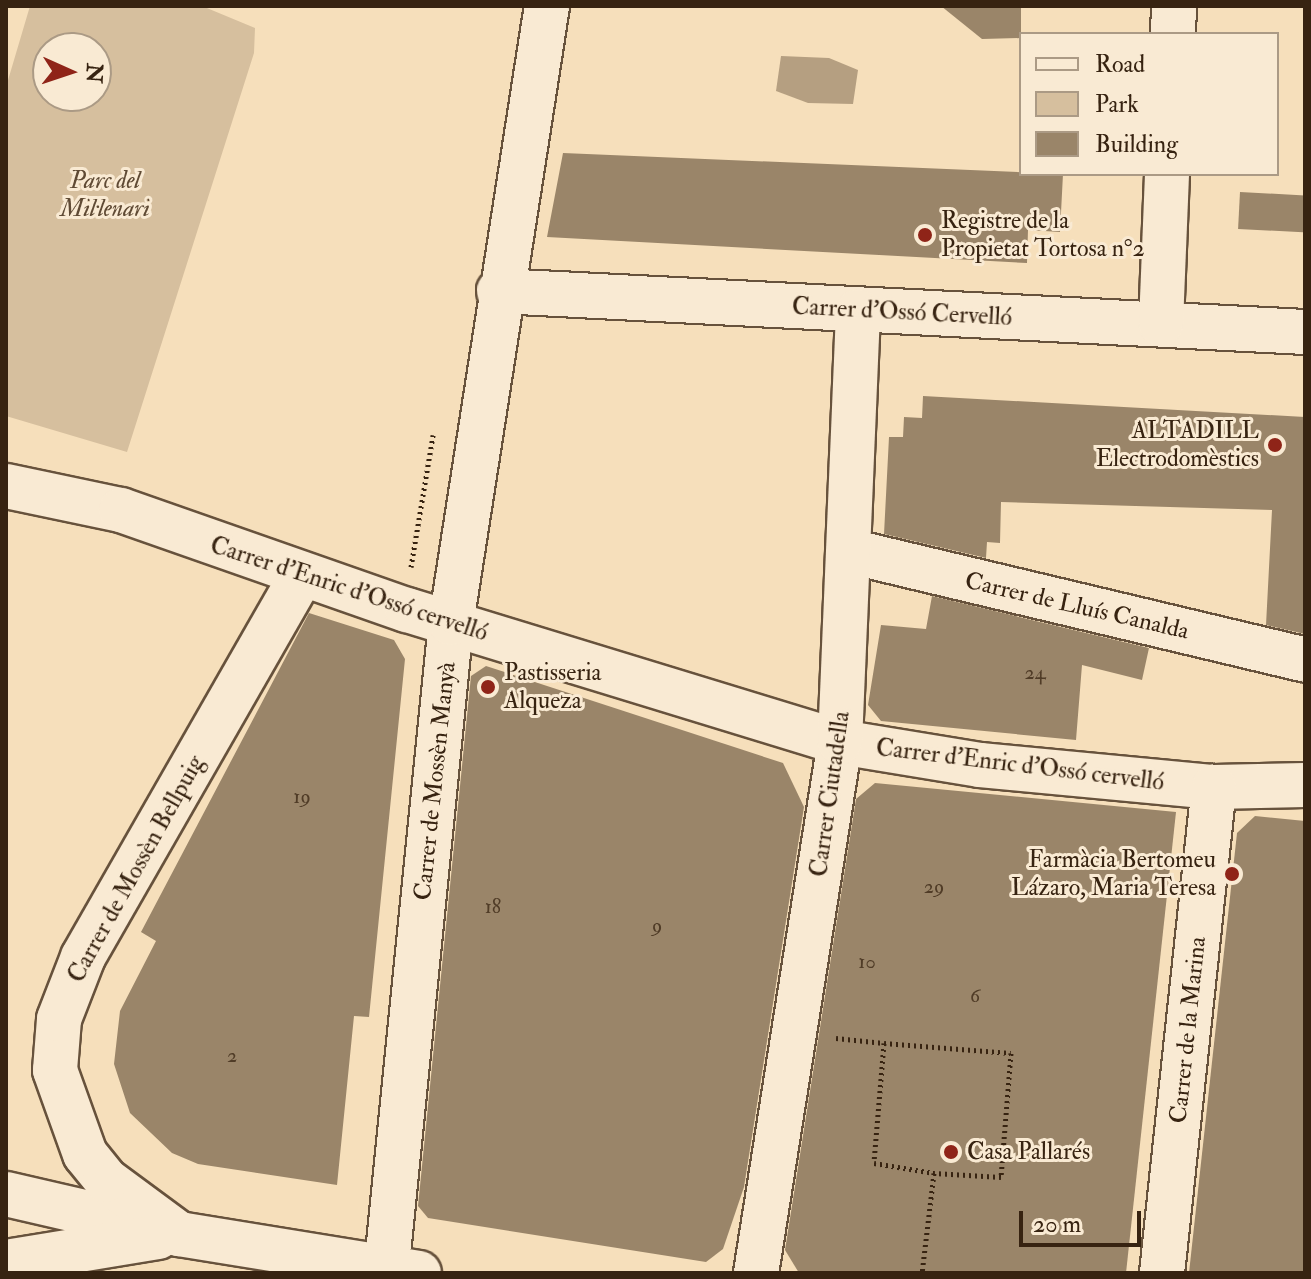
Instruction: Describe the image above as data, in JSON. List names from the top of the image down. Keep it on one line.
{"streets":{"street":["Carrer d'Ossó Cervelló","Carrer d'Enric d'Ossó cervelló","Carrer de Lluís Canalda","Carrer de Mossèn Manyà","Carrer Ciutadella","Carrer de Mossèn Bellpuig","Carrer de la Marina"]},"crossings":[["Carrer d'Ossó Cervelló","Carrer de Mossèn Manyà"],["Carrer d'Ossó Cervelló","Carrer Ciutadella"],["Carrer d'Enric d'Ossó cervelló","Carrer de Mossèn Manyà"],["Carrer d'Enric d'Ossó cervelló","Carrer Ciutadella"],["Carrer d'Enric d'Ossó cervelló","Carrer de Mossèn Bellpuig"],["Carrer d'Enric d'Ossó cervelló","Carrer de la Marina"],["Carrer de Lluís Canalda","Carrer Ciutadella"]],"parks":["Parc del Mil·lenari"],"places":["Registre de la Propietat Tortosa n°2","ALTADILL Electrodomèstics","Pastisseria Alqueza","Farmàcia Bertomeu Lázaro, Maria Teresa","Casa Pallarés"],"house_numbers":["24","19","29","18","9","10","6","2"],"legend":["Road","Park","Building"],"scale_bar":"20 m","north":"right"}
